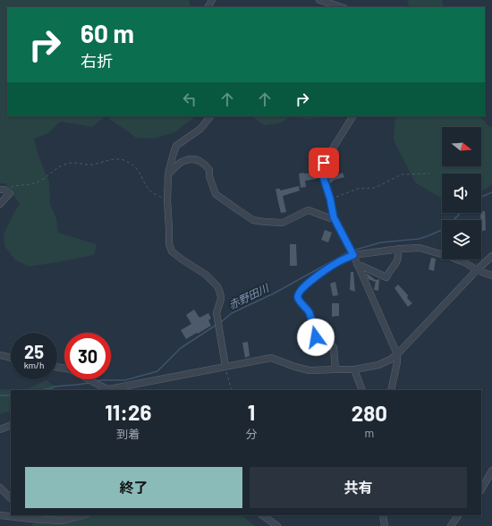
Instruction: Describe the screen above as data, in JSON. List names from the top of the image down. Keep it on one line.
{"water":["赤野田川"],"north":"right","page":{"turn":["60 m","右折"],"speed":"25 km/h","limit":"30","eta":["11:26","到着","1","分","280","m"],"buttons":["終了","共有"]}}
